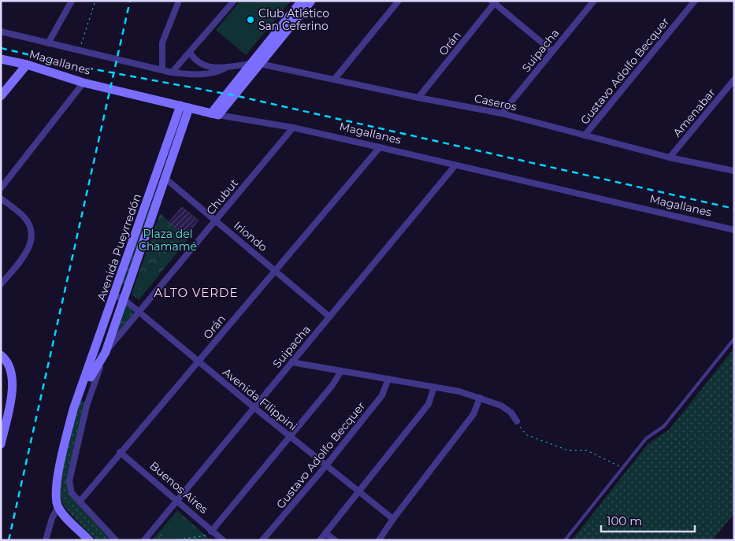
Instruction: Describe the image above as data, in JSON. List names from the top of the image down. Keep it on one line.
{"streets":{"street":["Orán","Suipacha","Magallanes","Gustavo Adolfo Becquer","Caseros","Amenabar","Chubut","Iriondo","Avenida Pueyrredón","Avenida Filippini","Buenos Aires"]},"crossings":[["Orán","Magallanes"],["Orán","Caseros"],["Orán","Iriondo"],["Orán","Avenida Pueyrredón"],["Orán","Avenida Filippini"],["Orán","Buenos Aires"],["Suipacha","Magallanes"],["Suipacha","Caseros"],["Suipacha","Iriondo"],["Suipacha","Avenida Filippini"],["Suipacha","Buenos Aires"],["Magallanes","Chubut"],["Magallanes","Avenida Pueyrredón"],["Gustavo Adolfo Becquer","Caseros"],["Gustavo Adolfo Becquer","Avenida Filippini"],["Caseros","Amenabar"],["Chubut","Iriondo"],["Chubut","Avenida Pueyrredón"],["Chubut","Avenida Filippini"],["Iriondo","Avenida Pueyrredón"],["Avenida Pueyrredón","Avenida Filippini"]],"districts":["ALTO VERDE"],"parks":["Plaza del Chamamé"],"places":["Club Atlético San Ceferino"],"scale_bar":"100 m"}
